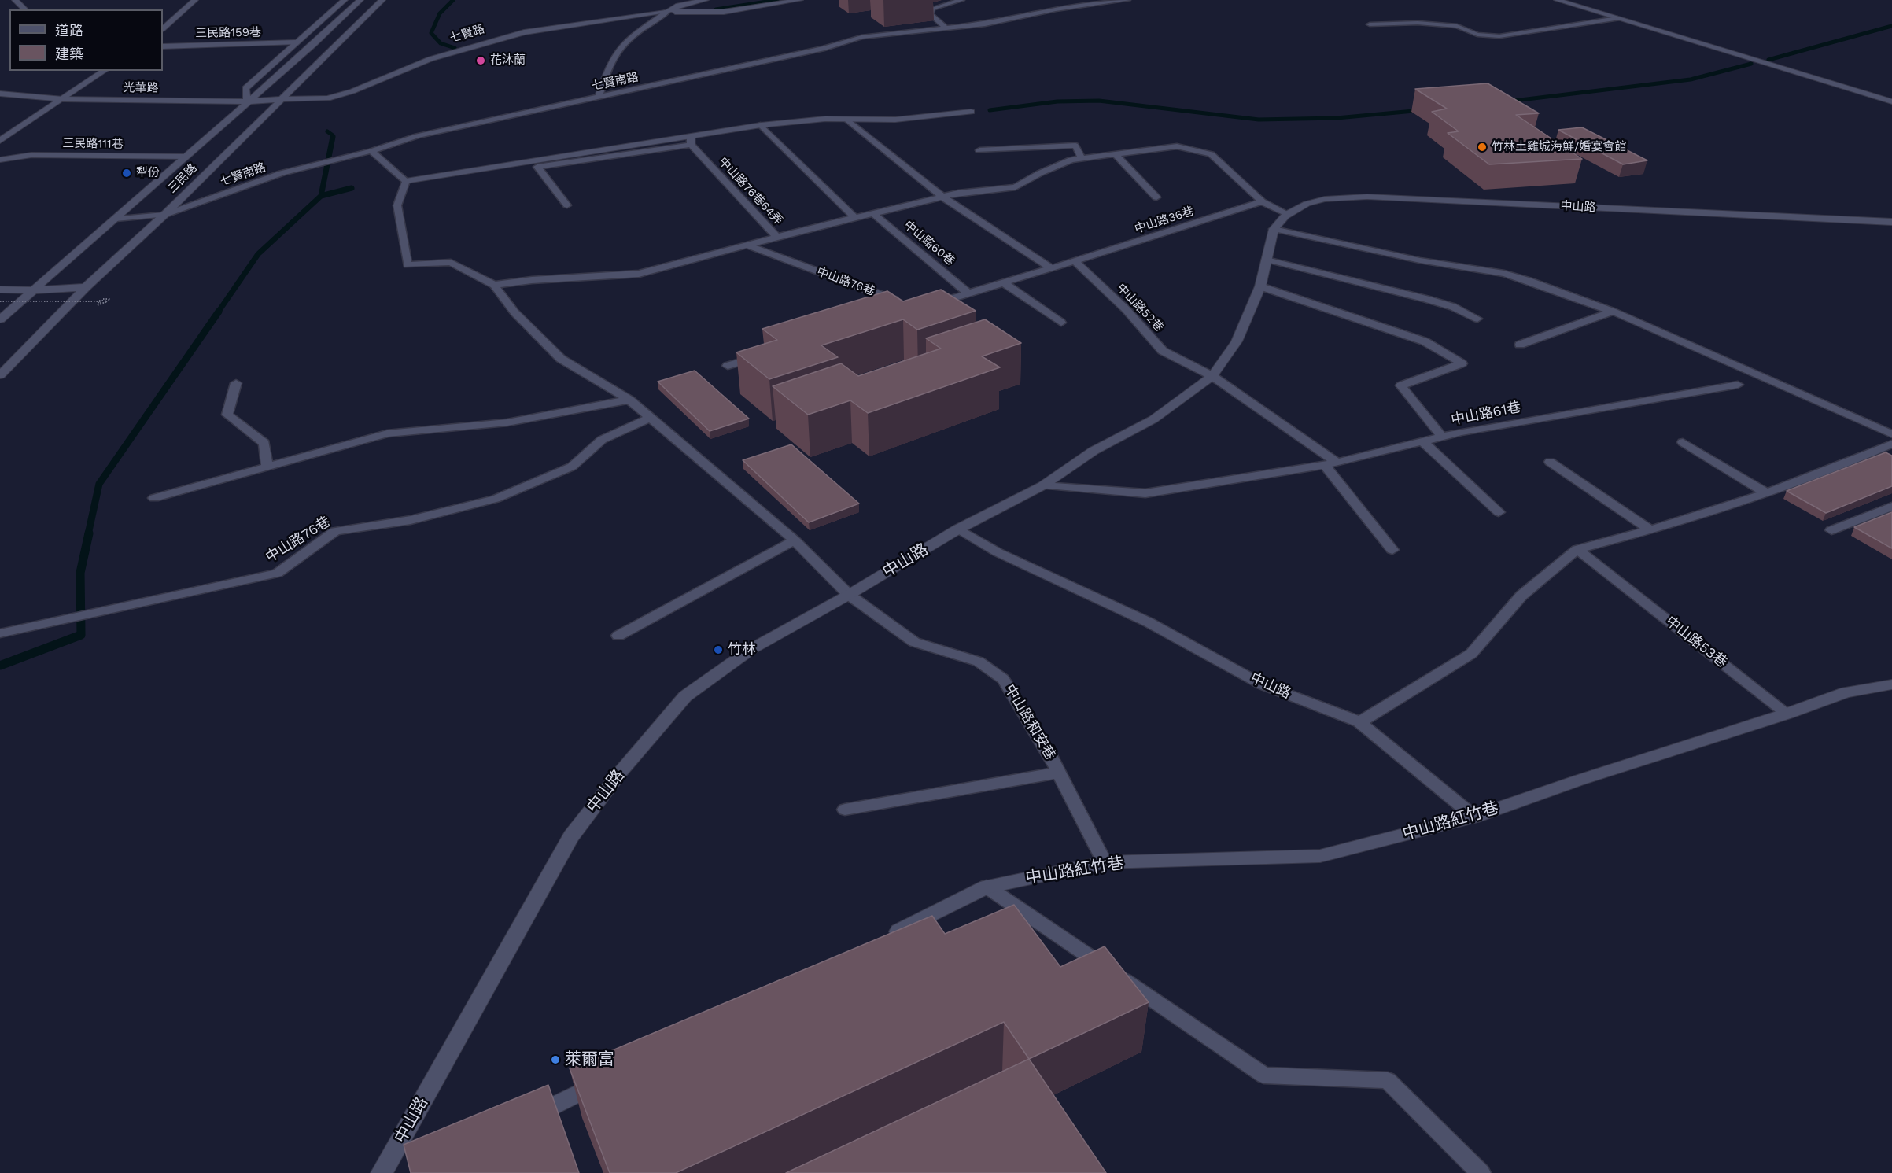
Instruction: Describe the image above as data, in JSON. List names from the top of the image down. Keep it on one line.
{"streets":{"street":["三民路159巷","七賢路","光華路","三民路111巷","三民路","中山路","中山路紅竹巷"],"lane":["七賢南路","中山路76巷64弄","中山路36巷","中山路60巷","中山路76巷","中山路52巷","中山路61巷","中山路53巷","中山路和安巷"]},"crossings":[["七賢路","七賢南路"],["七賢路","光華路"],["七賢路","三民路"],["七賢南路","三民路"],["光華路","三民路"],["三民路111巷","三民路"],["中山路76巷64弄","中山路60巷"],["中山路","中山路52巷"],["中山路","中山路61巷"],["中山路","中山路和安巷"],["中山路","中山路紅竹巷"],["中山路36巷","中山路52巷"],["中山路53巷","中山路紅竹巷"],["中山路和安巷","中山路紅竹巷"]],"places":["花沐蘭","竹林土雞城海鮮/婚宴會館","犁份","竹林","萊爾富"],"legend":["道路","建築"]}
